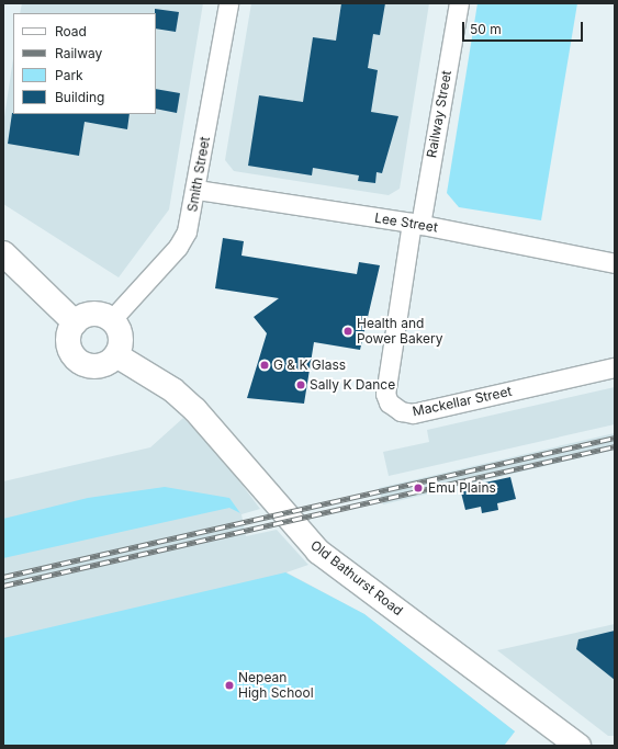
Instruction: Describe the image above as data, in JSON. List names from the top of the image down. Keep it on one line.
{"streets":{"main road":["Old Bathurst Road"],"street":["Railway Street","Smith Street","Lee Street","Mackellar Street"]},"crossings":[["Railway Street","Lee Street"],["Railway Street","Mackellar Street"],["Smith Street","Lee Street"],["Smith Street","Old Bathurst Road"],["Lee Street","Mackellar Street"]],"places":["Health and Power Bakery","G & K Glass","Sally K Dance","Emu Plains","Nepean High School"],"legend":["Road","Railway","Park","Building"],"scale_bar":"50 m"}
